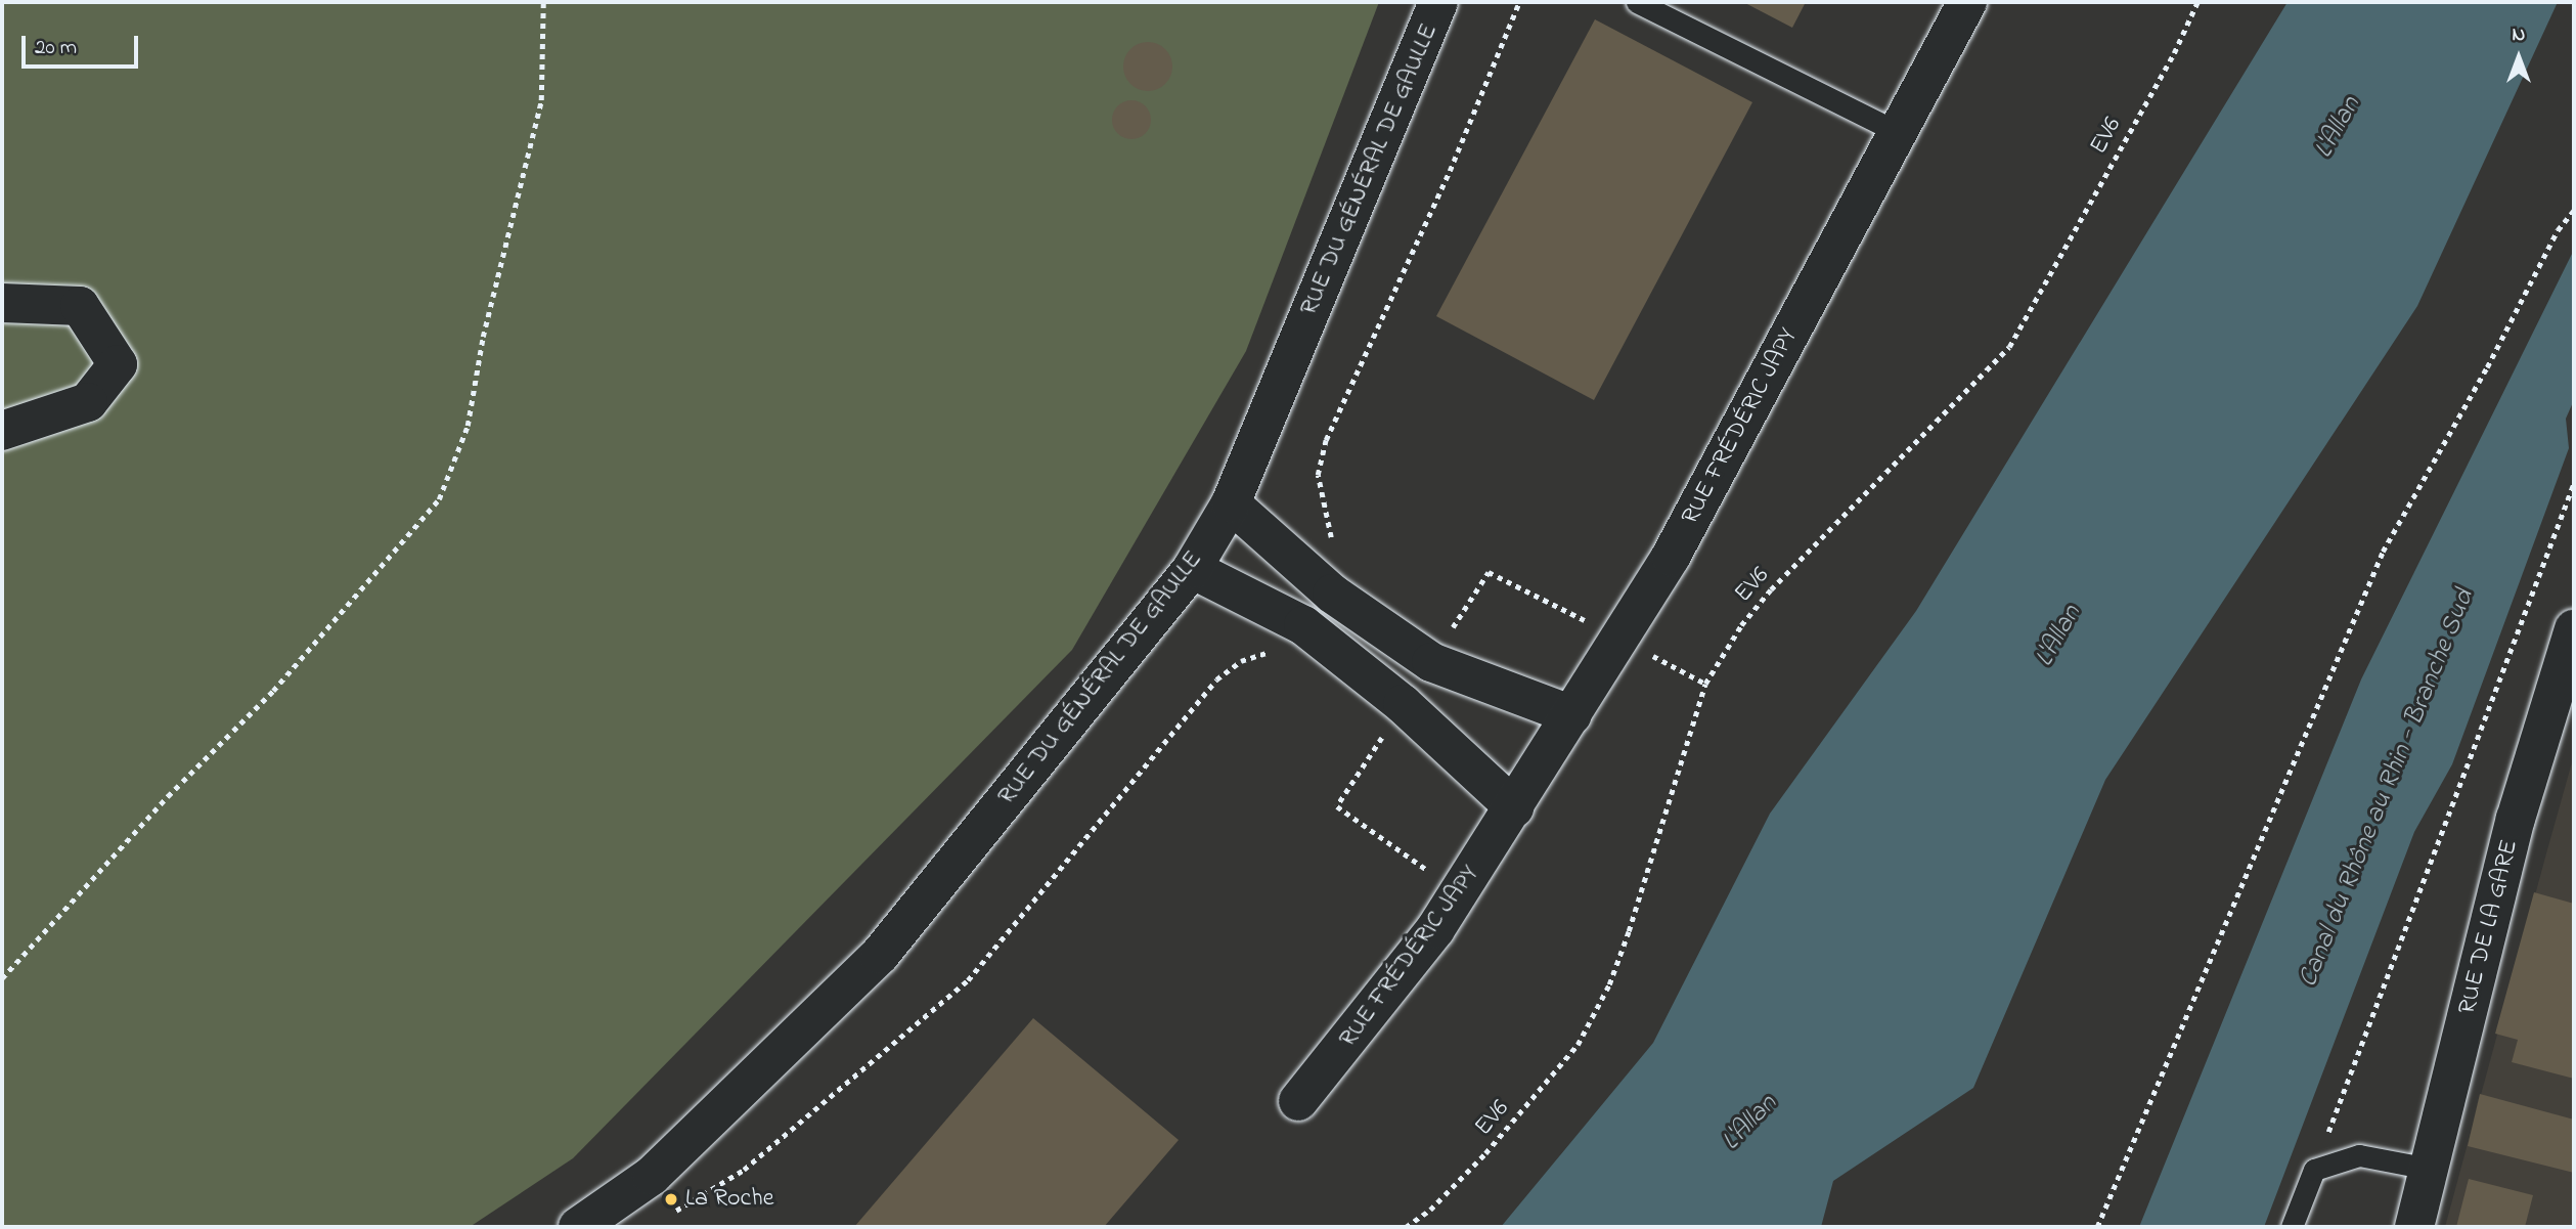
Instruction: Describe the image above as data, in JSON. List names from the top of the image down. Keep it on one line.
{"streets":{"street":["RUE DU GÉNÉRAL DE GAULLE","RUE FRÉDÉRIC JAPY","RUE DE LA GARE"],"path":["EV6"]},"water":["L'Allan","Canal du Rhône au Rhin - Branche Sud"],"places":["La Roche"],"scale_bar":"20 m","north":"top"}
